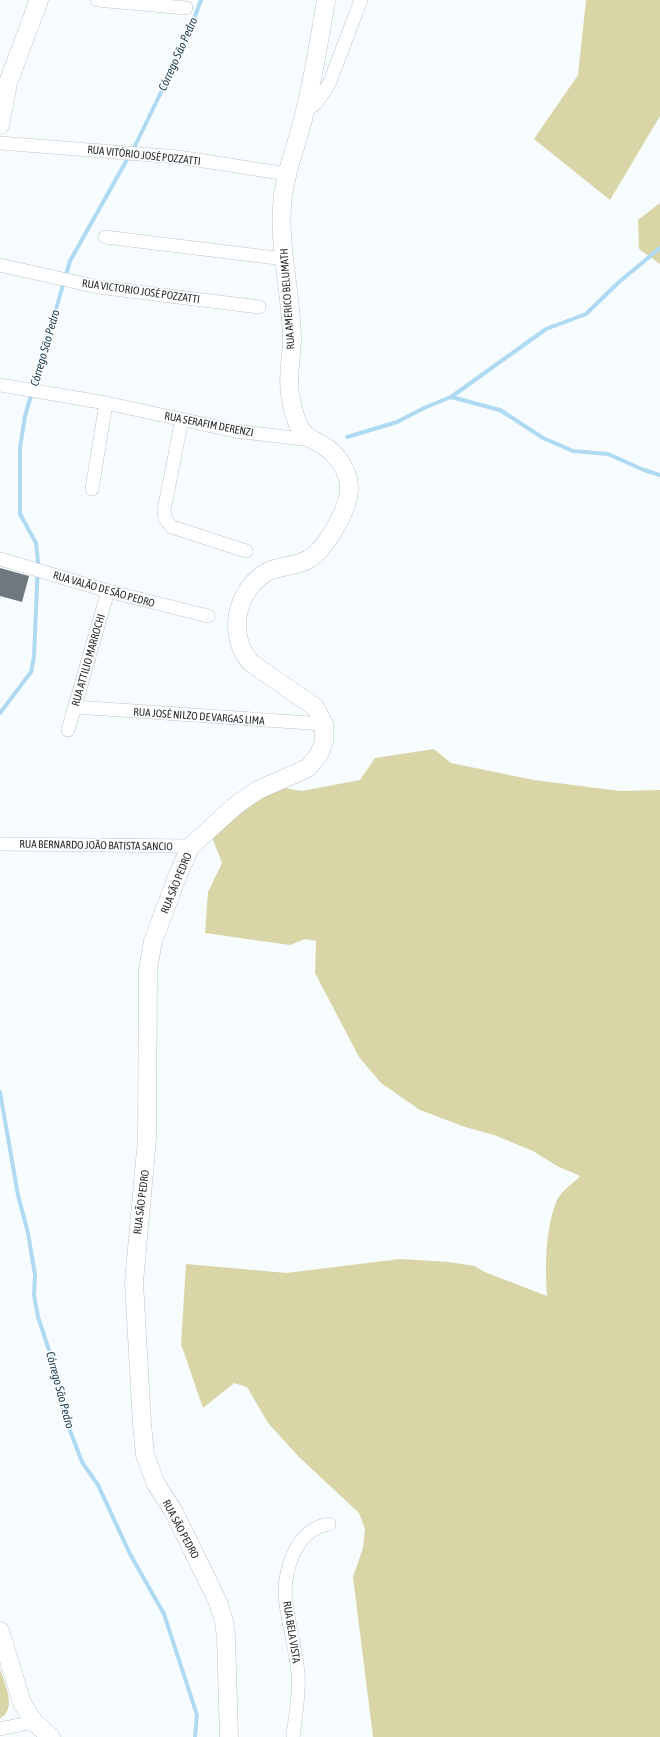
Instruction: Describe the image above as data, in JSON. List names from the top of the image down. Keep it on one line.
{"streets":{"street":["RUA VITÓRIO JOSÉ POZZATTI","RUA VICTORIO JOSÉ POZZATTI","RUA AMERICO BELUMATH","RUA SERAFIM DERENZI","RUA VALÃO DE SÃO PEDRO","RUA ATTILIO MARROCHI","RUA JOSÉ NILZO DE VARGAS LIMA","RUA BERNARDO JOÃO BATISTA SANCIO","RUA SÃO PEDRO","RUA BELA VISTA"]},"crossings":[["RUA VITÓRIO JOSÉ POZZATTI","RUA AMERICO BELUMATH"],["RUA AMERICO BELUMATH","RUA SERAFIM DERENZI"],["RUA AMERICO BELUMATH","RUA JOSÉ NILZO DE VARGAS LIMA"],["RUA AMERICO BELUMATH","RUA SÃO PEDRO"],["RUA VALÃO DE SÃO PEDRO","RUA ATTILIO MARROCHI"],["RUA ATTILIO MARROCHI","RUA JOSÉ NILZO DE VARGAS LIMA"],["RUA JOSÉ NILZO DE VARGAS LIMA","RUA SÃO PEDRO"],["RUA BERNARDO JOÃO BATISTA SANCIO","RUA SÃO PEDRO"]],"water":["Córrego São Pedro"]}
